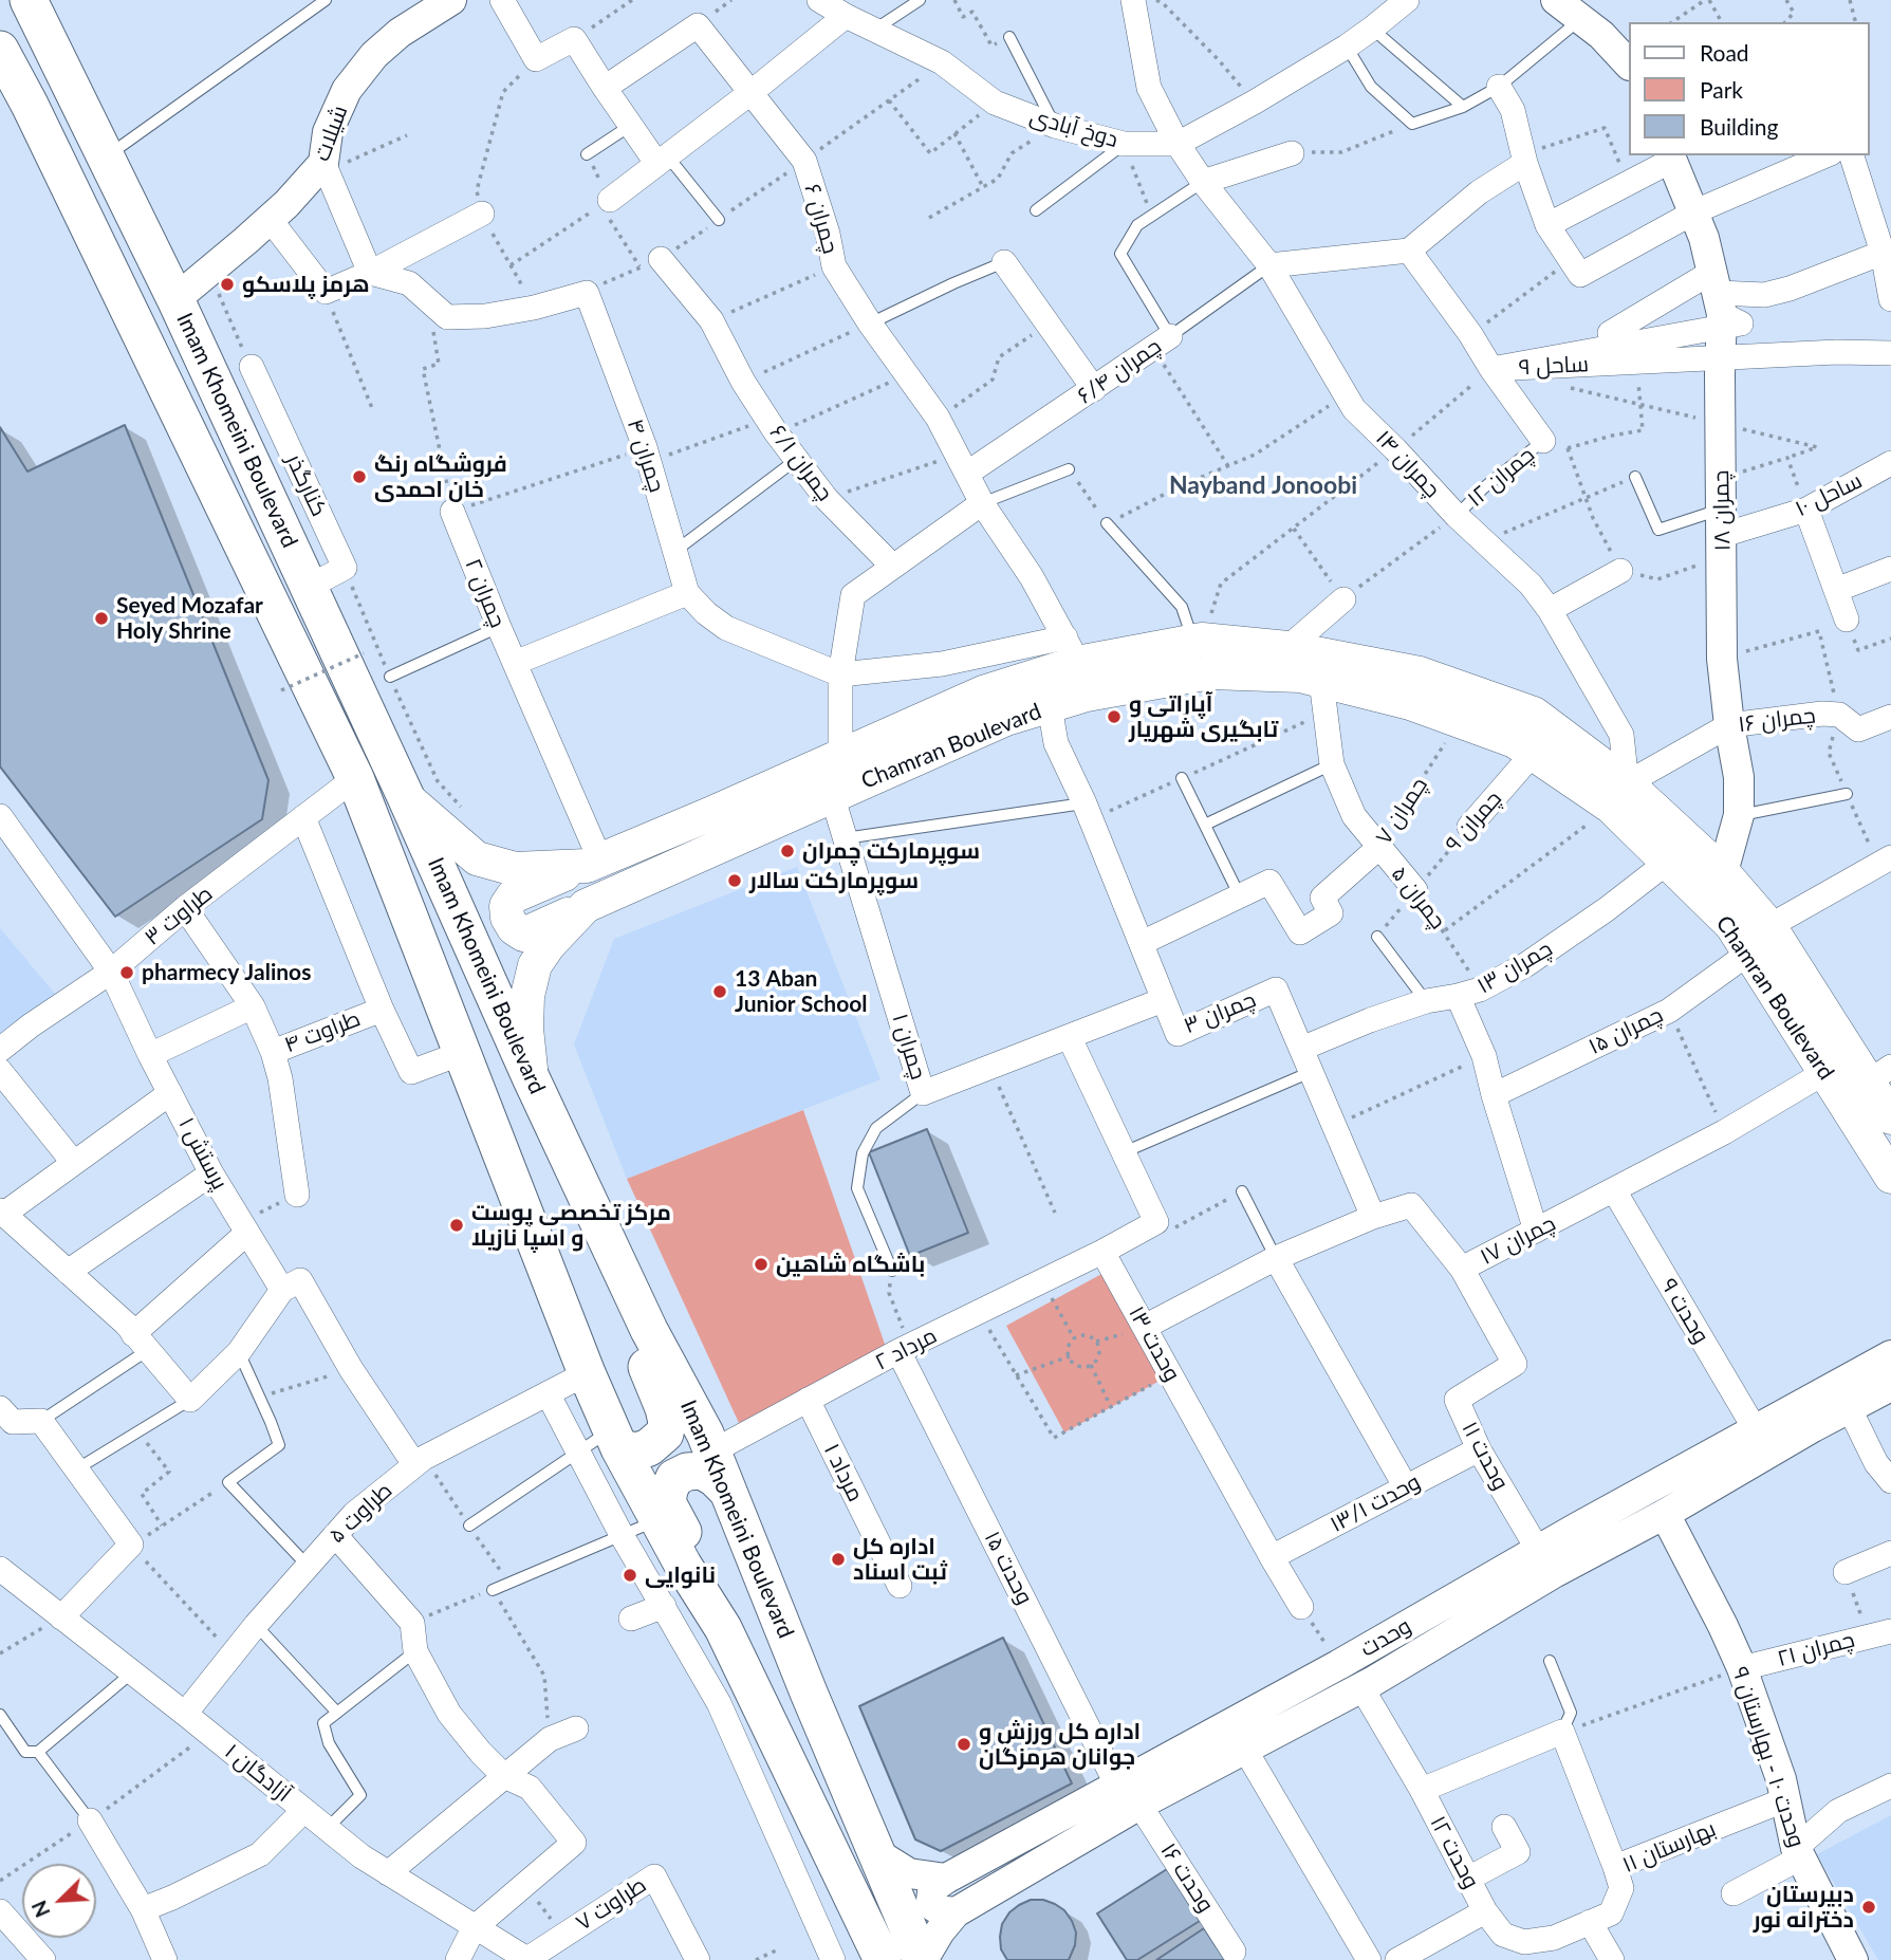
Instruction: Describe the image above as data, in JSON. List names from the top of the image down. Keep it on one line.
{"streets":{"main road":["Imam Khomeini Boulevard","Chamran Boulevard"],"street":["دوخ آبادی","شیلات","چمران ۶","ساحل ۹","چمران ۶/۴","چمران ۴","چمران ۶/۱","چمران ۱۴","کنارگذر","ساحل ۱۰","چمران ۱۸","چمران ۲","چمران ۱۶","چمران ۷","چمران ۹","چمران ۵","طراوت ۳","چمران ۱۳","چمران ۳","چمران ۱۵","طراوت ۴","چمران ۱","پرستش ۱","چمران ۱۷","وحدت ۹","وحدت ۱۳","مرداد ۲","وحدت ۱۱","مرداد ۱","وحدت ۱۳/۱","طراوت ۵","وحدت ۱۵","وحدت","چمران ۲۱","وحدت ۱۰ - بهارستان ۹","آزادگان ۱","بهارستان ۱۱","وحدت ۱۲","وحدت ۱۶","طراوت ۷"],"lane":["چمران ۱۲"]},"crossings":[["دوخ آبادی","چمران ۱۴"],["شیلات","Imam Khomeini Boulevard"],["چمران ۶","چمران ۶/۴"],["چمران ۶","Chamran Boulevard"],["ساحل ۹","چمران ۱۸"],["چمران ۶/۴","چمران ۱۴"],["Imam Khomeini Boulevard","Chamran Boulevard"],["Imam Khomeini Boulevard","طراوت ۳"],["Imam Khomeini Boulevard","طراوت ۴"],["Imam Khomeini Boulevard","مرداد ۲"],["Imam Khomeini Boulevard","طراوت ۵"],["Imam Khomeini Boulevard","وحدت"],["چمران ۱۴","چمران ۱۲"],["چمران ۱۴","چمران ۱۶"],["چمران ۱۴","Chamran Boulevard"],["ساحل ۱۰","چمران ۱۸"],["چمران ۱۸","چمران ۱۶"],["چمران ۱۸","Chamran Boulevard"],["چمران ۲","Chamran Boulevard"],["چمران ۱۶","Chamran Boulevard"],["Chamran Boulevard","چمران ۷"],["Chamran Boulevard","چمران ۹"],["Chamran Boulevard","چمران ۵"],["Chamran Boulevard","چمران ۱۳"],["Chamran Boulevard","چمران ۳"],["Chamran Boulevard","چمران ۱۵"],["Chamran Boulevard","چمران ۱"],["Chamran Boulevard","چمران ۱۷"],["چمران ۷","چمران ۵"],["چمران ۷","چمران ۳"],["چمران ۹","چمران ۵"],["چمران ۵","چمران ۱۳"],["طراوت ۳","طراوت ۴"],["طراوت ۳","پرستش ۱"],["چمران ۱۳","چمران ۳"],["چمران ۳","چمران ۱"],["چمران ۳","چمران ۱۷"],["چمران ۱۷","وحدت ۹"],["چمران ۱۷","وحدت ۱۳"],["چمران ۱۷","وحدت ۱۱"],["وحدت ۹","وحدت"],["وحدت ۱۳","مرداد ۲"],["وحدت ۱۳","وحدت ۱۳/۱"],["مرداد ۲","مرداد ۱"],["مرداد ۲","وحدت ۱۵"],["وحدت ۱۱","وحدت ۱۳/۱"],["وحدت ۱۱","وحدت"],["طراوت ۵","آزادگان ۱"],["وحدت ۱۵","وحدت"],["وحدت ۱۵","وحدت ۱۶"],["وحدت","وحدت ۱۰ - بهارستان ۹"],["وحدت","وحدت ۱۲"],["وحدت","وحدت ۱۶"],["چمران ۲۱","وحدت ۱۰ - بهارستان ۹"],["وحدت ۱۰ - بهارستان ۹","بهارستان ۱۱"],["آزادگان ۱","طراوت ۷"],["بهارستان ۱۱","وحدت ۱۲"]],"districts":["Nayband Jonoobi"],"places":["هرمز پلاسکو","فروشگاه رنگ خان احمدی","Seyed Mozafar Holy Shrine","آپاراتی و تابگیری شهریار","سوپرمارکت چمران","سوپرمارکت سالار","pharmecy Jalinos","13 Aban Junior School","مرکز تخصصی پوست و اسپا نازیلا","باشگاه شاهین","اداره کل ثبت اسناد","نانوایی","اداره کل ورزش و جوانان هرمزگان","دبیرستان دخترانه نور"],"legend":["Road","Park","Building"],"north":"bottom left"}
